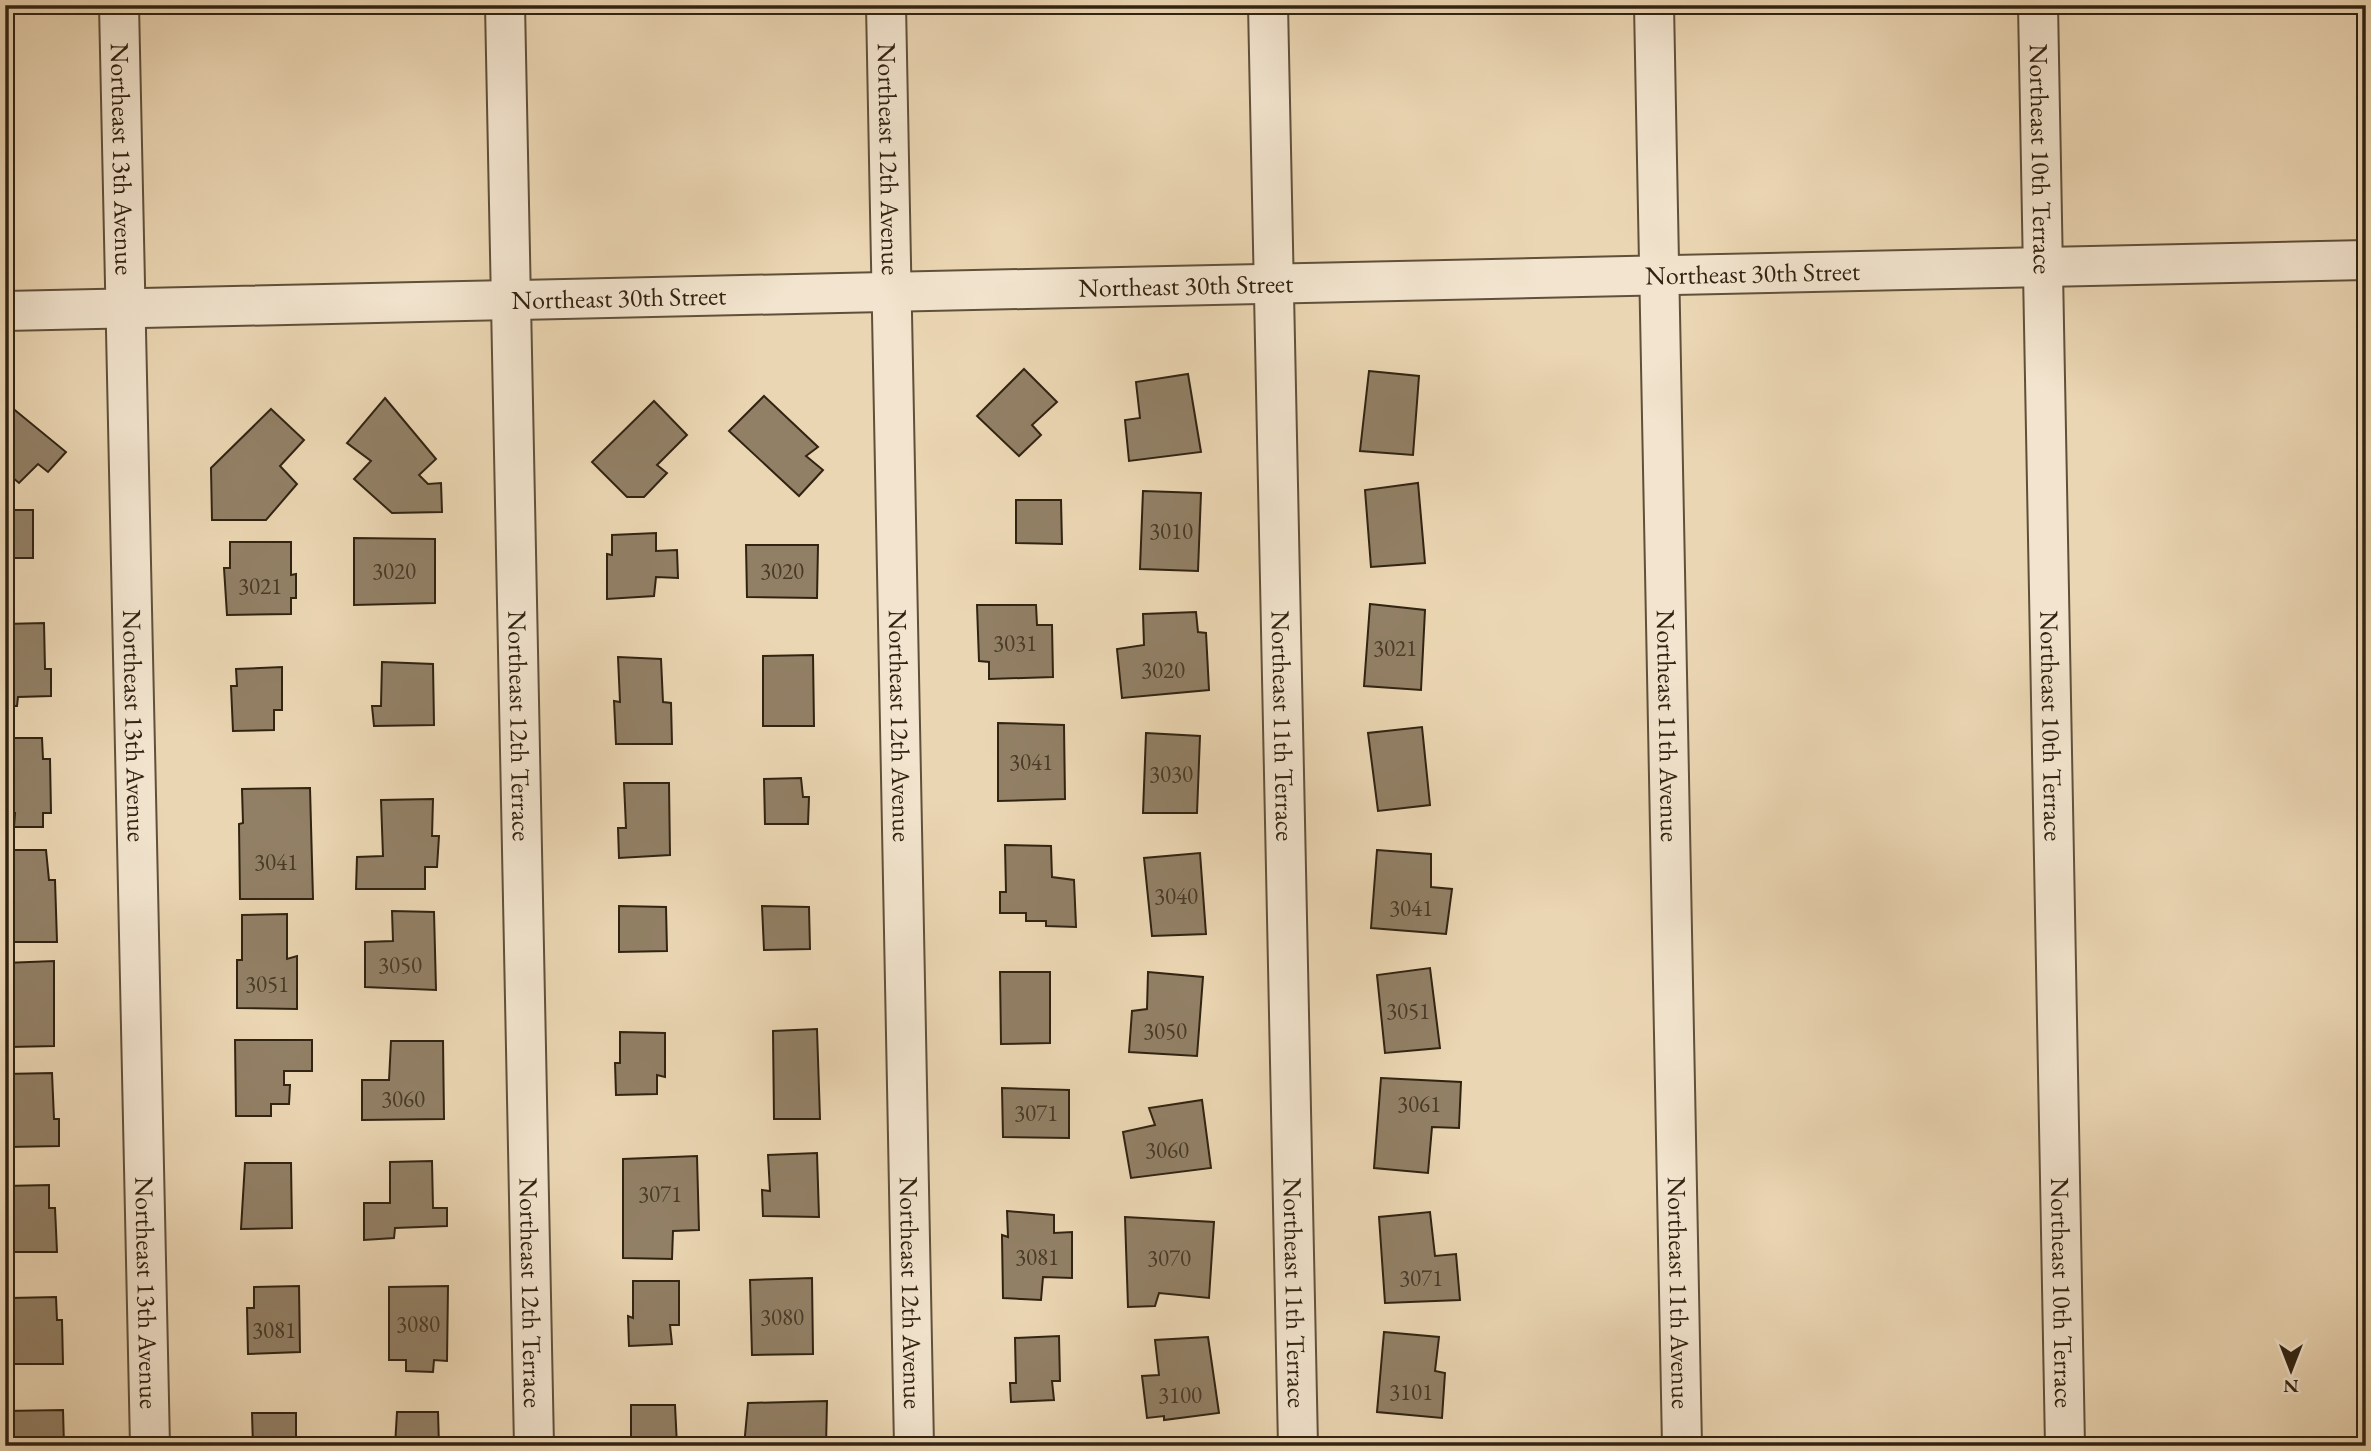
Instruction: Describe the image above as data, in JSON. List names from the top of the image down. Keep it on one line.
{"streets":{"street":["Northeast 13th Avenue","Northeast 12th Avenue","Northeast 10th Terrace","Northeast 30th Street","Northeast 12th Terrace","Northeast 11th Avenue","Northeast 11th Terrace"]},"crossings":[["Northeast 13th Avenue","Northeast 30th Street"],["Northeast 12th Avenue","Northeast 30th Street"],["Northeast 10th Terrace","Northeast 30th Street"],["Northeast 30th Street","Northeast 12th Terrace"],["Northeast 30th Street","Northeast 11th Avenue"],["Northeast 30th Street","Northeast 11th Terrace"]],"house_numbers":["3010","3020","3020","3021","3031","3021","3020","3041","3030","3041","3040","3041","3050","3051","3051","3050","3060","3061","3071","3060","3071","3081","3070","3071","3080","3080","3081","3101","3100"],"north":"bottom"}
